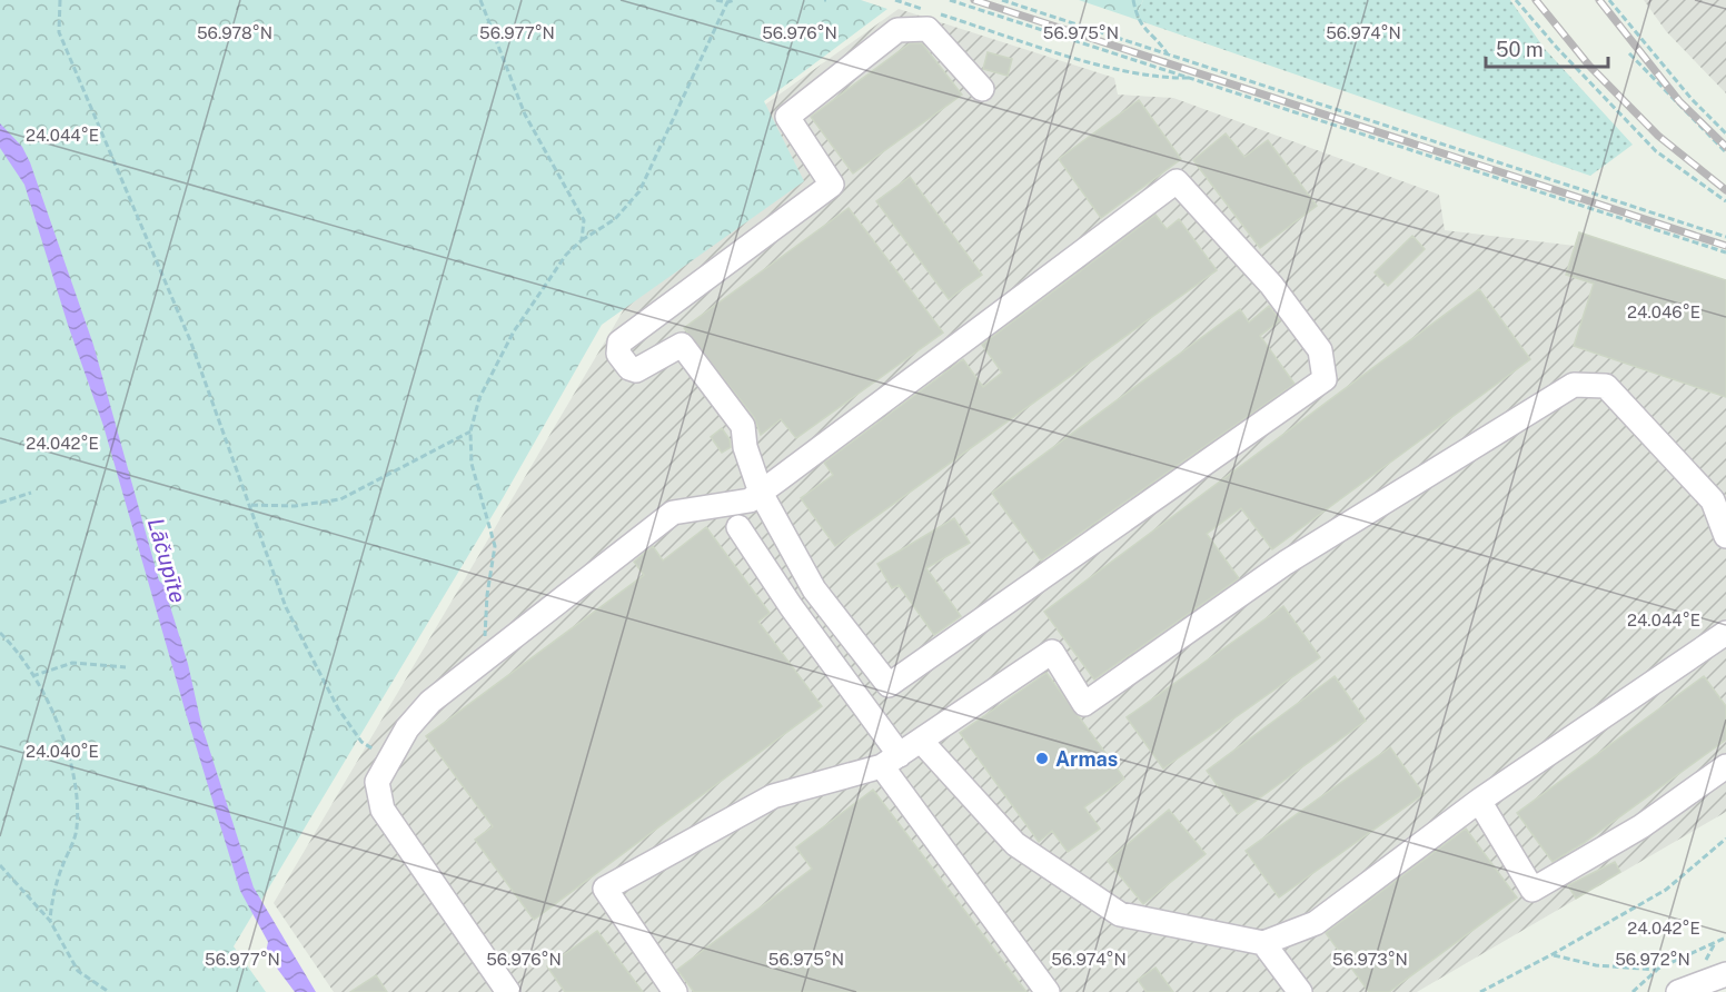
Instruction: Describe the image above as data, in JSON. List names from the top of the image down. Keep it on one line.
{"water":["Lāčupīte"],"places":["Armas"],"scale_bar":"50 m","coordinates":["56.978°N","56.977°N","56.976°N","56.975°N","56.974°N","24.044°E","24.046°E","24.042°E","24.040°E","56.973°N","56.972°N"]}
